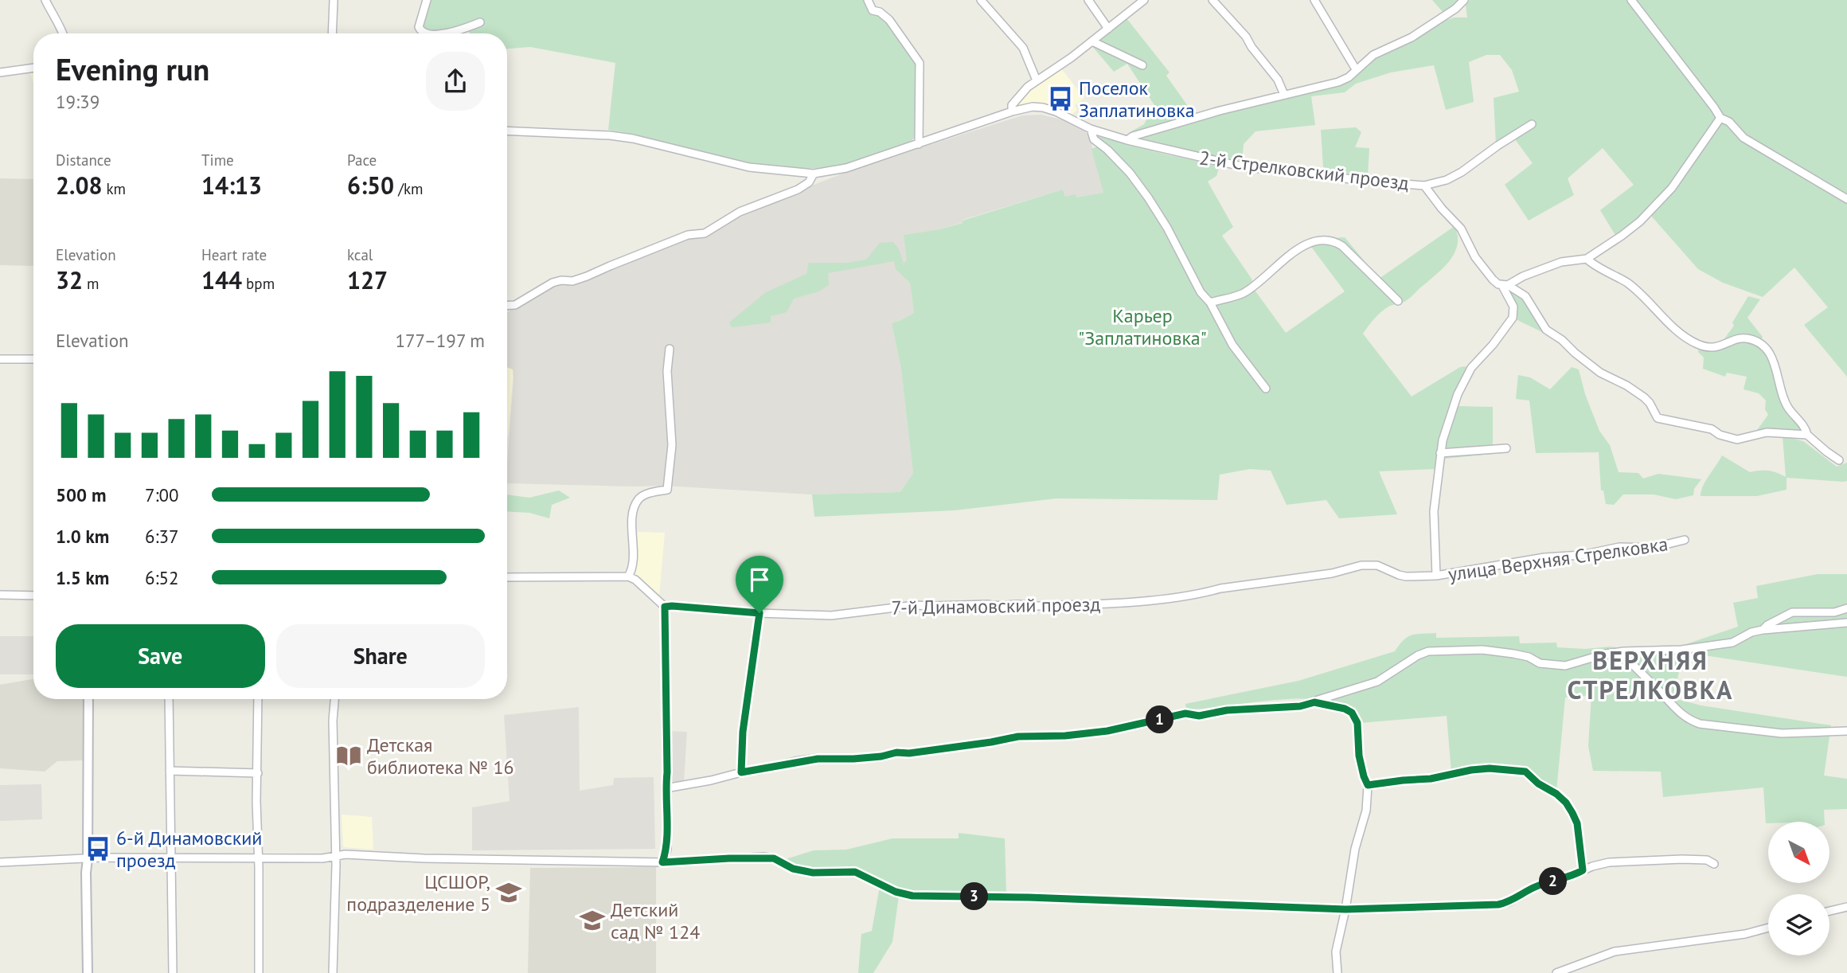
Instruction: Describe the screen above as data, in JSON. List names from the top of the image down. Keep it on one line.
{"streets":{"street":["2-й Стрелковский проезд","улица Верхняя Стрелковка","7-й Динамовский проезд"]},"crossings":[["улица Верхняя Стрелковка","7-й Динамовский проезд"]],"districts":["ВЕРХНЯЯ СТРЕЛКОВКА"],"parks":["Карьер \"Заплатиновка\""],"places":{"bus stop":["Поселок Заплатиновка","6-й Динамовский проезд"],"library":["Детская библиотека № 16"],"school or university":["ЦСШОР, подразделение 5","Детский сад № 124"]},"north":"bottom right","page":{"heading":["Evening run","19:39"],"stats":[["Distance","2.08 km"],["Time","14:13"],["Pace","6:50 /km"],["Elevation","32 m"],["Heart rate","144 bpm"],["kcal","127"]],"chart":["Elevation","177–197 m"],"list":[{"name":"500 m","note":"7:00"},{"name":"1.0 km","note":"6:37"},{"name":"1.5 km","note":"6:52"}],"buttons":["Save","Share"],"pins":["1","2","3"]}}
